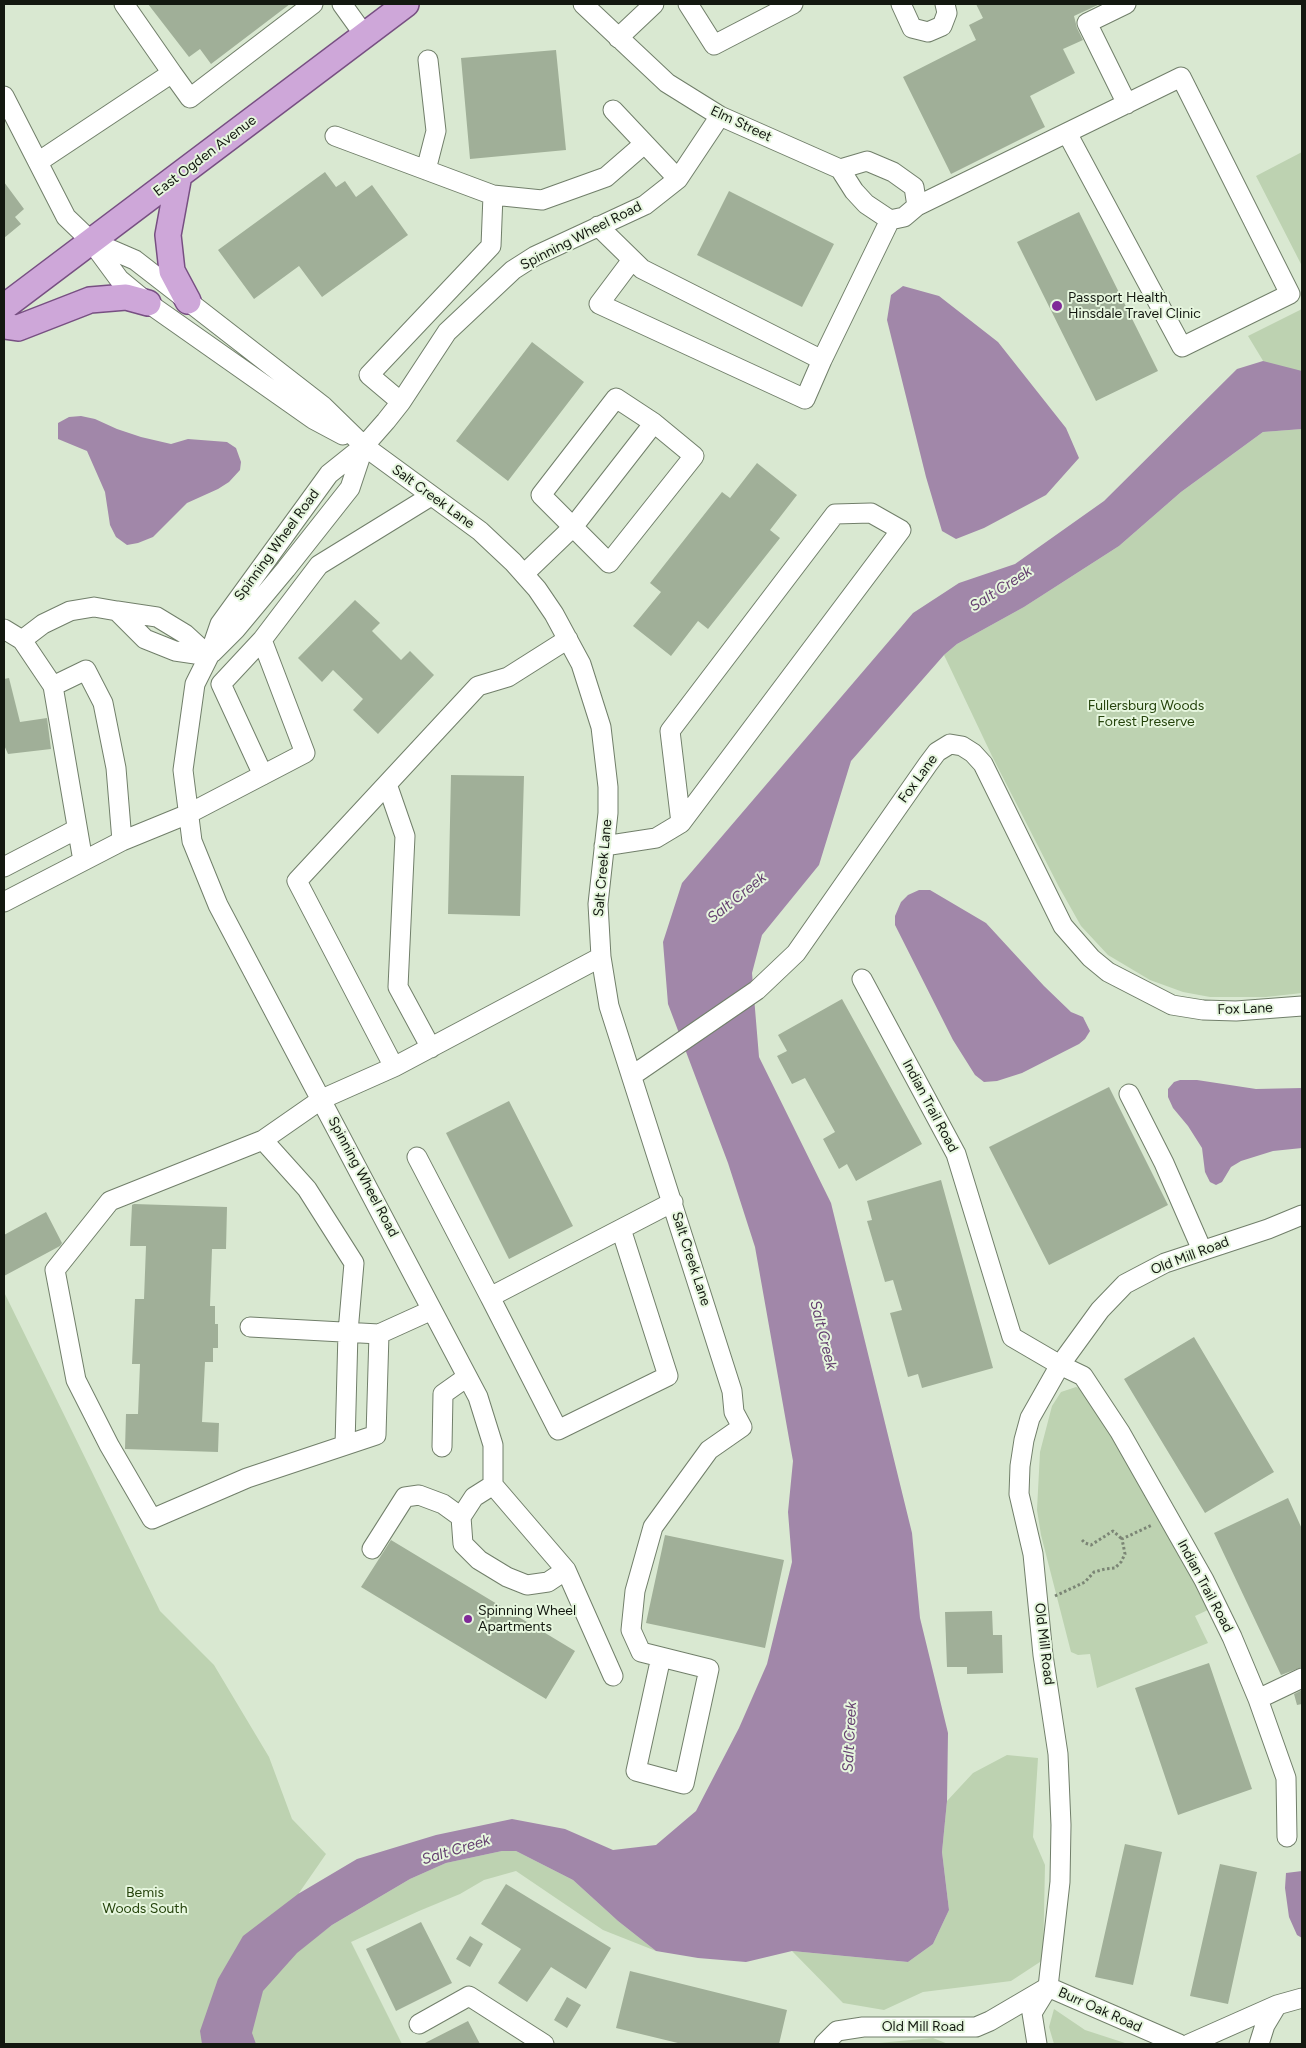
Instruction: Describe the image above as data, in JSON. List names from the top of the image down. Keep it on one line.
{"streets":{"main road":["East Ogden Avenue"],"street":["Elm Street","Spinning Wheel Road","Salt Creek Lane","Fox Lane","Indian Trail Road","Old Mill Road","Burr Oak Road"]},"crossings":[["Elm Street","Spinning Wheel Road"],["East Ogden Avenue","Salt Creek Lane"],["Spinning Wheel Road","Salt Creek Lane"],["Salt Creek Lane","Fox Lane"],["Indian Trail Road","Old Mill Road"],["Old Mill Road","Burr Oak Road"]],"water":["Salt Creek"],"parks":["Fullersburg Woods Forest Preserve","Bemis Woods South"],"places":["Passport Health Hinsdale Travel Clinic","Spinning Wheel Apartments"]}
